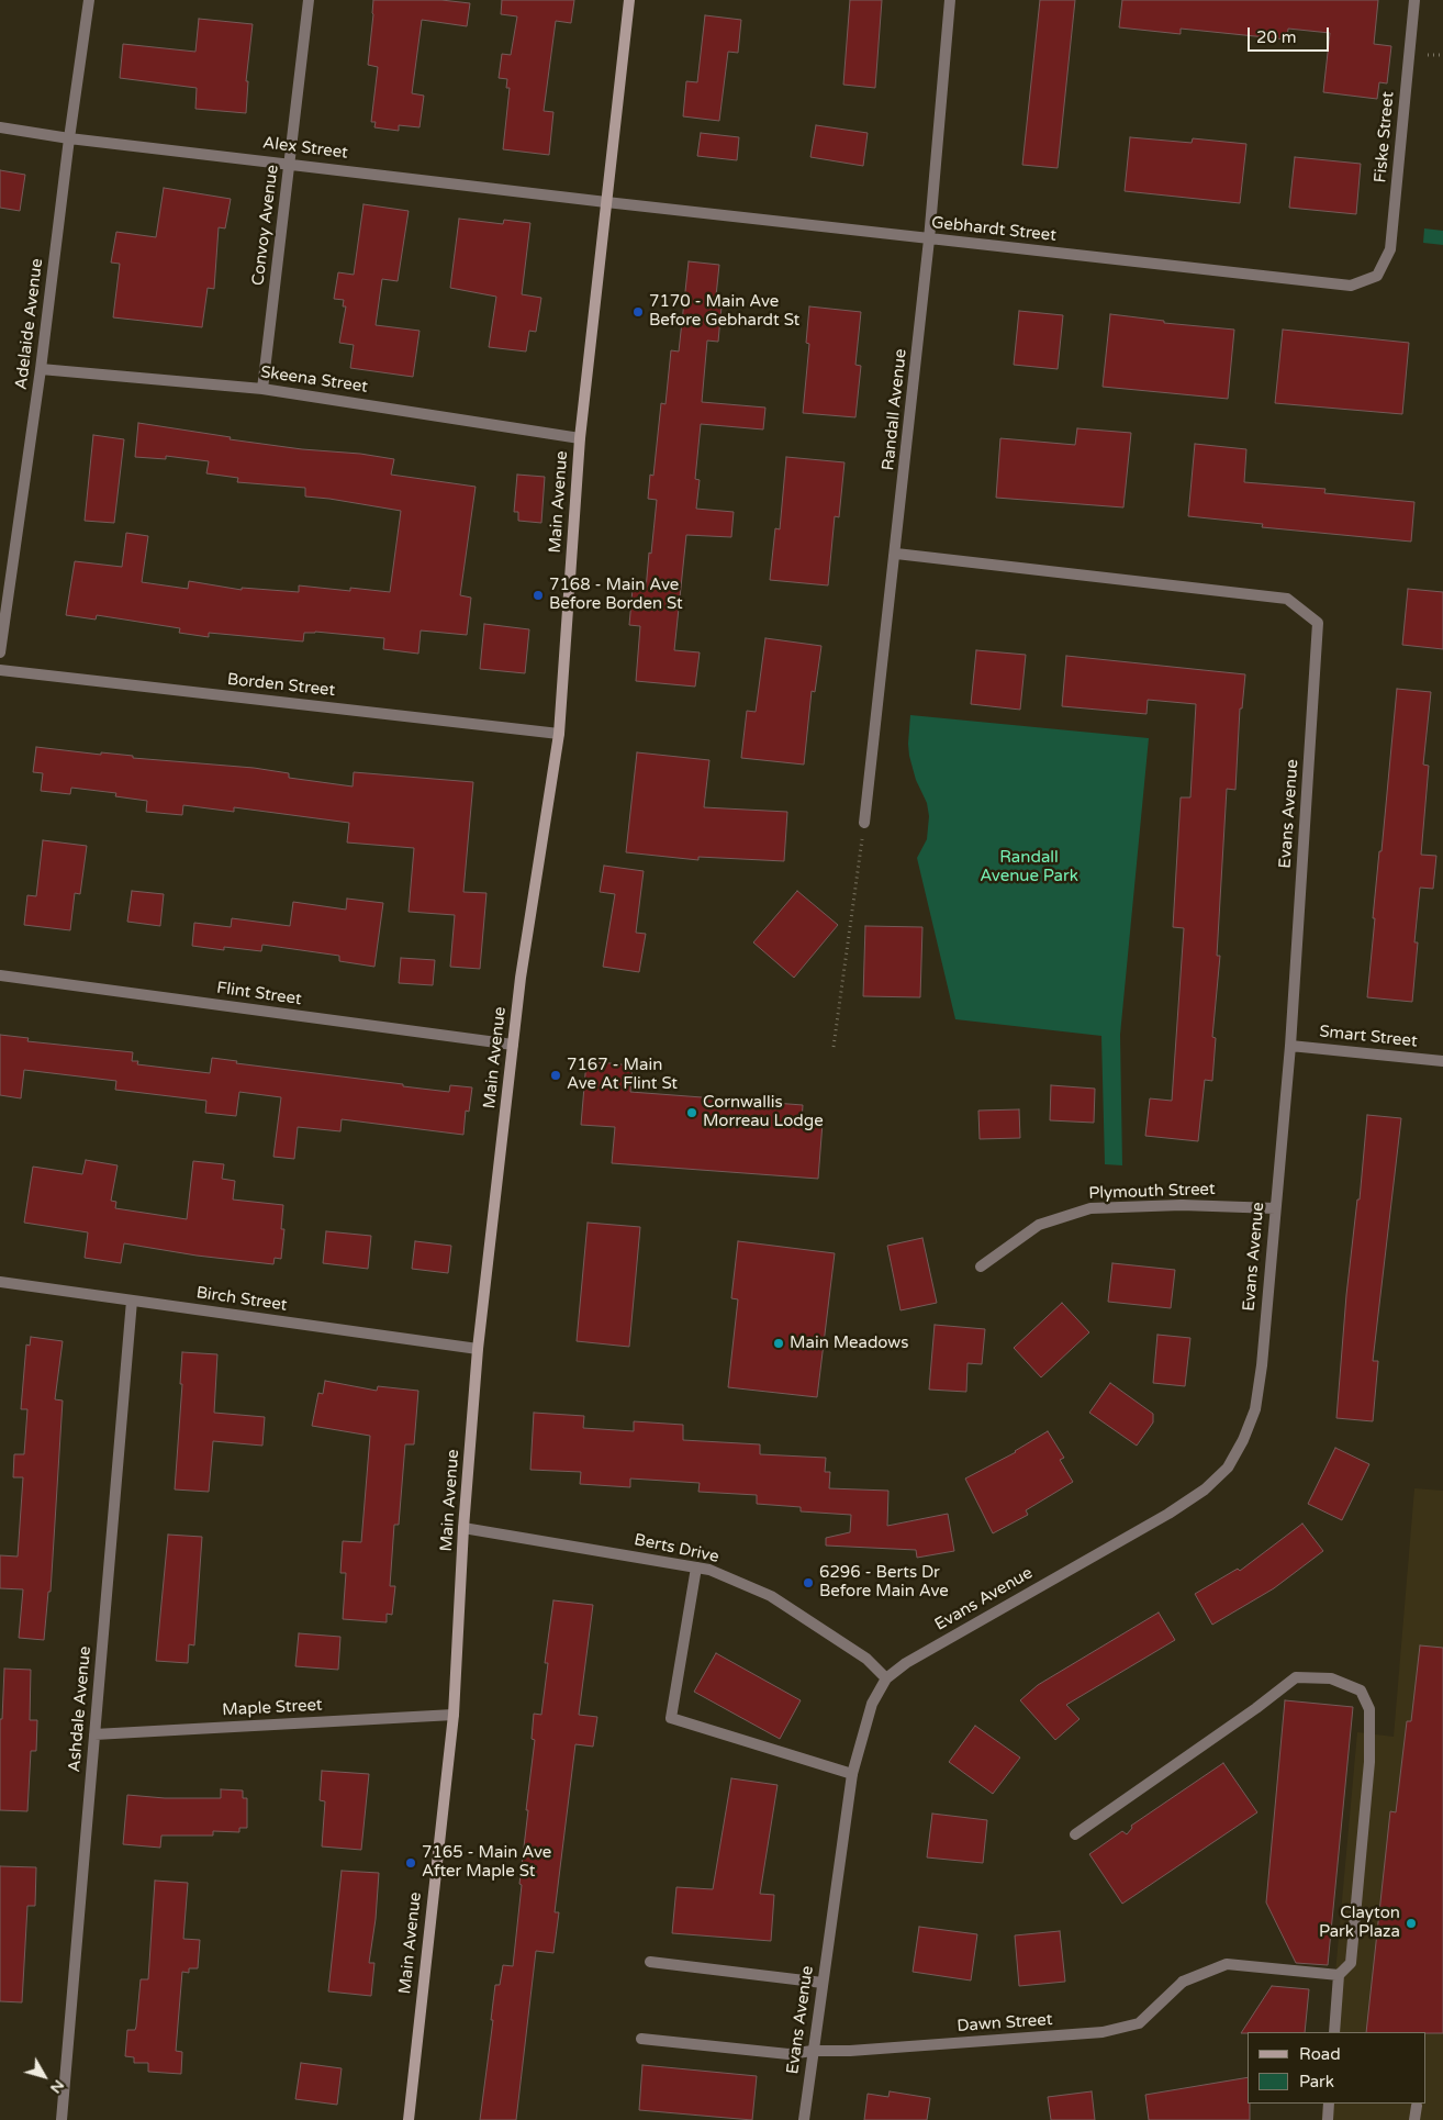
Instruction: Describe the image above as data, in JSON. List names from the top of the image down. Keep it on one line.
{"streets":{"street":["Fiske Street","Alex Street","Convoy Avenue","Gebhardt Street","Adelaide Avenue","Skeena Street","Randall Avenue","Main Avenue","Borden Street","Evans Avenue","Flint Street","Smart Street","Plymouth Street","Birch Street","Berts Drive","Maple Street","Ashdale Avenue","Dawn Street"]},"crossings":[["Fiske Street","Gebhardt Street"],["Alex Street","Convoy Avenue"],["Alex Street","Gebhardt Street"],["Alex Street","Adelaide Avenue"],["Alex Street","Main Avenue"],["Convoy Avenue","Skeena Street"],["Gebhardt Street","Randall Avenue"],["Gebhardt Street","Main Avenue"],["Adelaide Avenue","Skeena Street"],["Skeena Street","Main Avenue"],["Randall Avenue","Evans Avenue"],["Main Avenue","Borden Street"],["Main Avenue","Flint Street"],["Main Avenue","Birch Street"],["Main Avenue","Berts Drive"],["Main Avenue","Maple Street"],["Evans Avenue","Smart Street"],["Evans Avenue","Plymouth Street"],["Evans Avenue","Berts Drive"],["Evans Avenue","Dawn Street"],["Birch Street","Ashdale Avenue"],["Maple Street","Ashdale Avenue"]],"parks":["Randall Avenue Park"],"places":["7170 - Main Ave Before Gebhardt St","7168 - Main Ave Before Borden St","7167 - Main Ave At Flint St","Cornwallis Morreau Lodge","Main Meadows","6296 - Berts Dr Before Main Ave","7165 - Main Ave After Maple St","Clayton Park Plaza"],"legend":["Road","Park"],"scale_bar":"20 m","north":"bottom right"}
